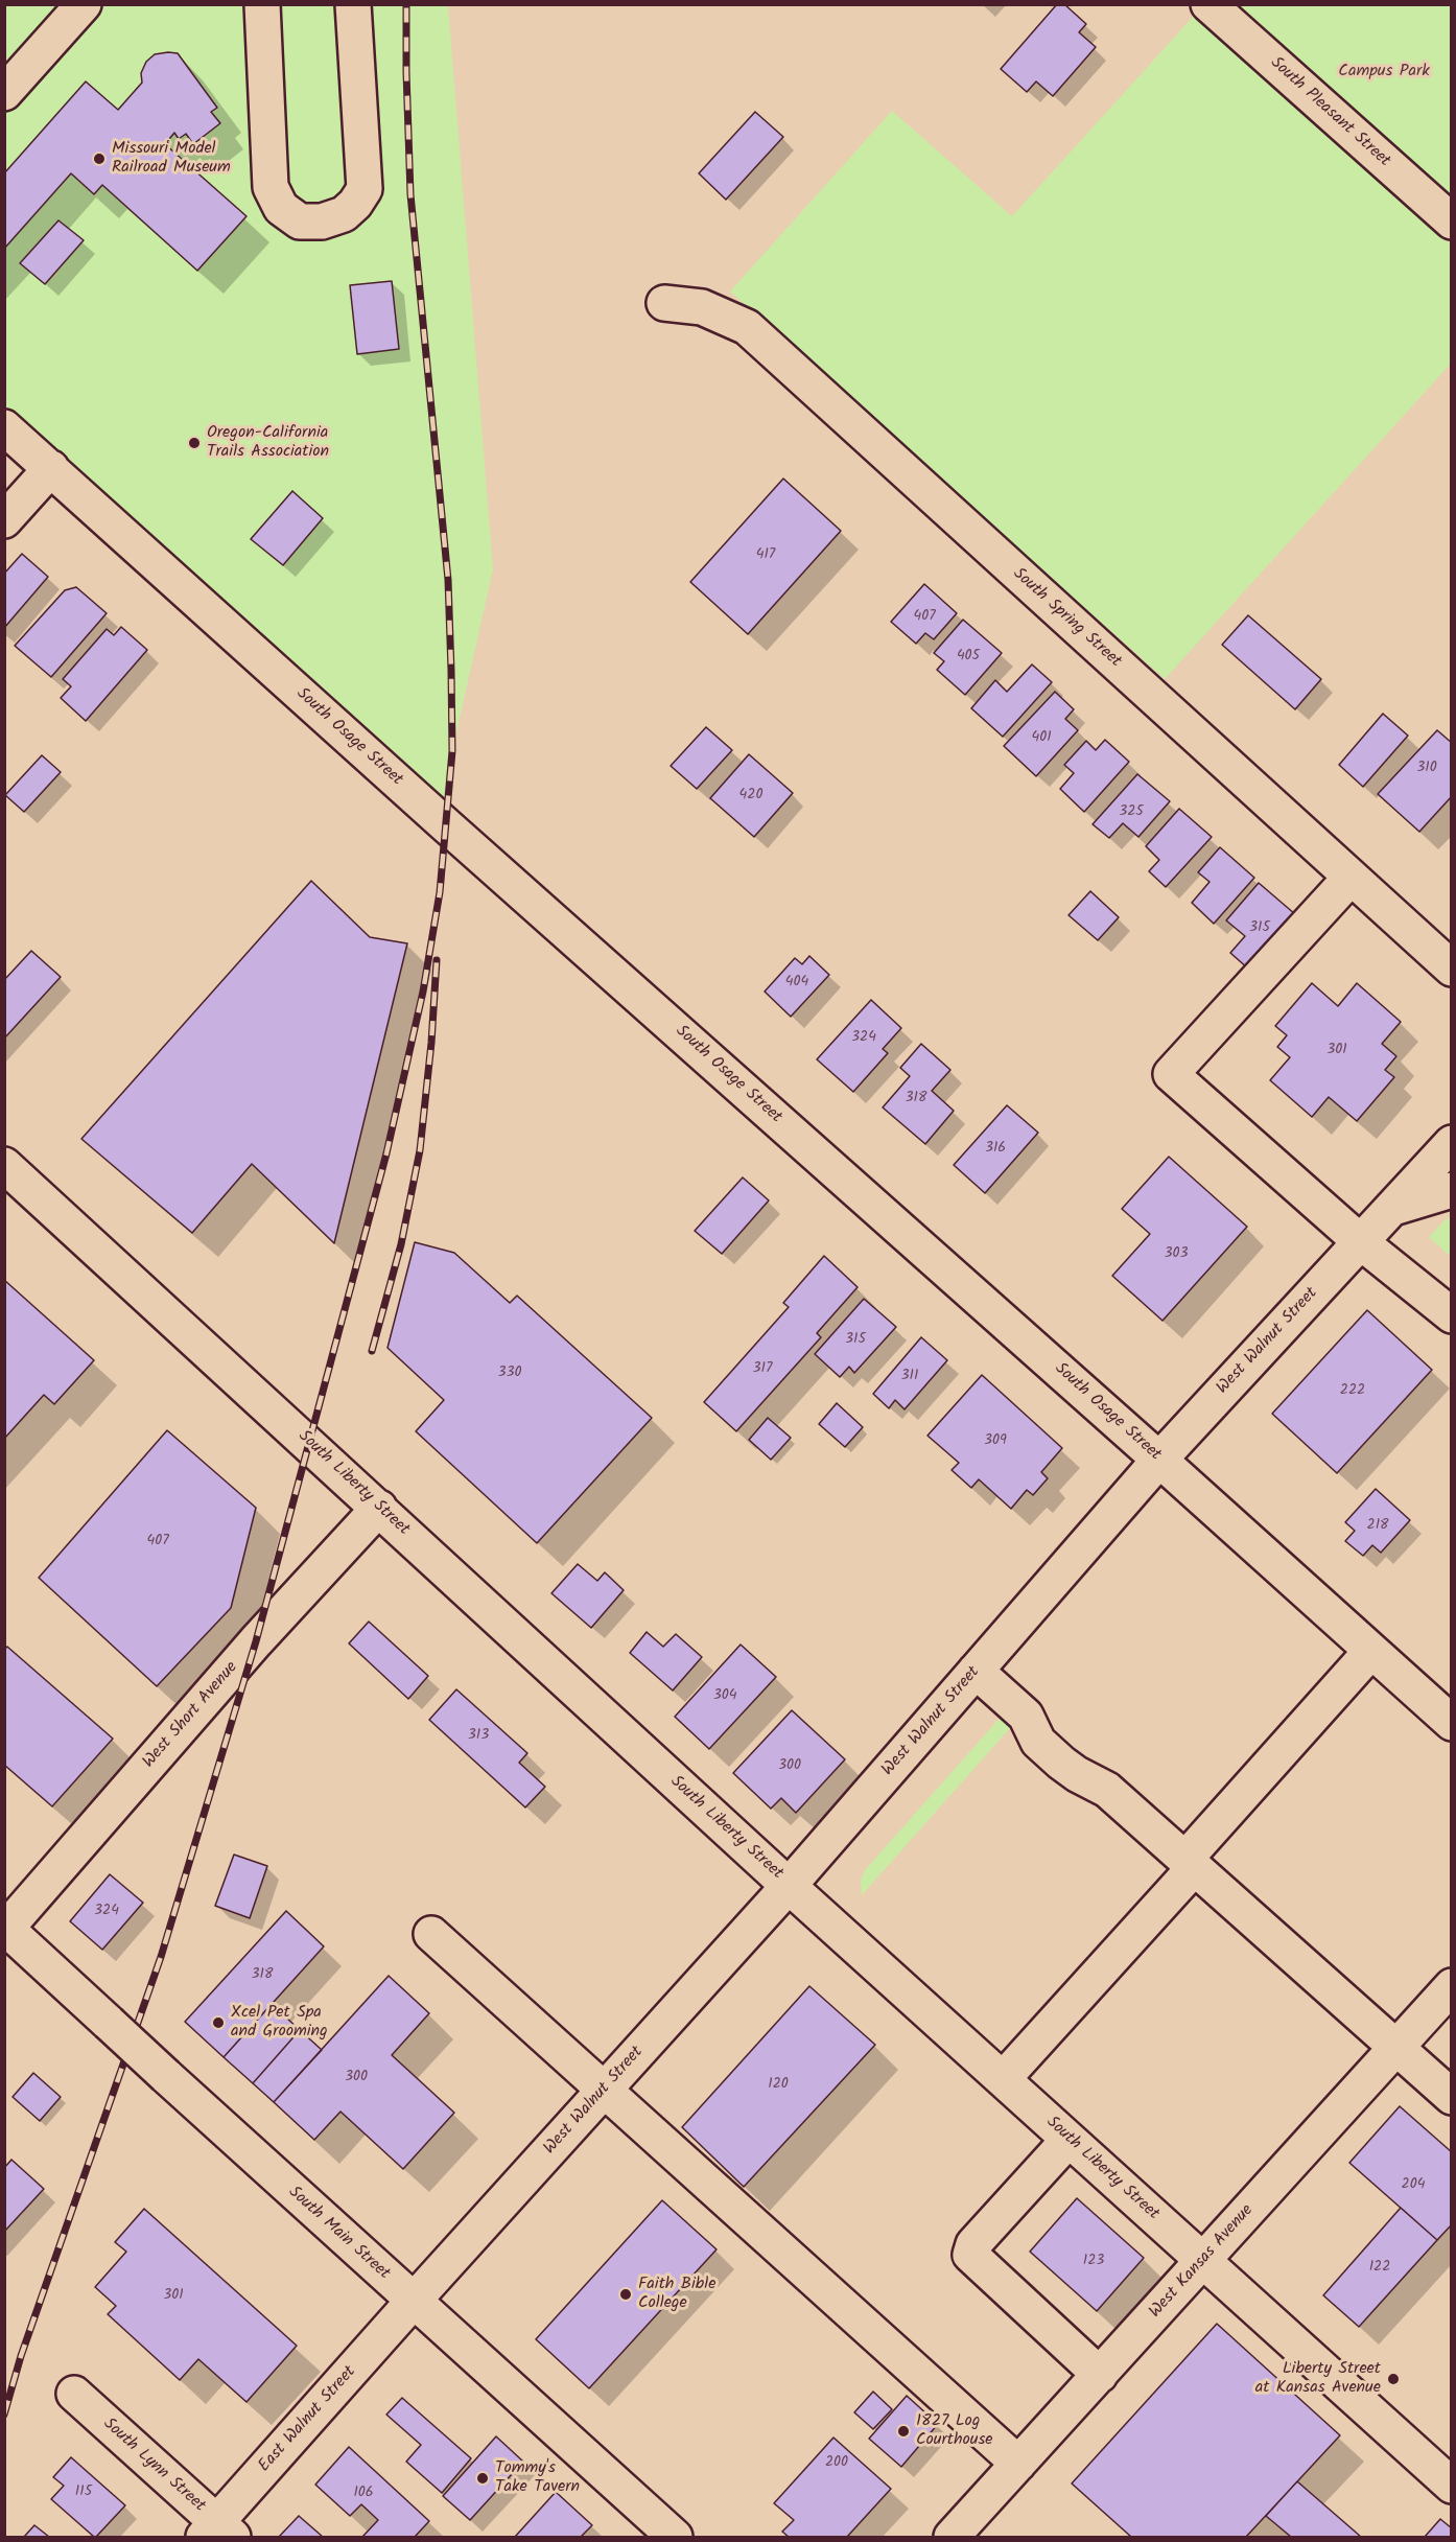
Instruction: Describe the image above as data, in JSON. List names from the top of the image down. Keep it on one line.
{"streets":{"street":["South Pleasant Street","South Spring Street","South Osage Street","West Walnut Street","South Liberty Street","West Short Avenue","South Main Street","West Kansas Avenue","East Walnut Street","South Lynn Street"]},"crossings":[["South Osage Street","West Walnut Street"],["West Walnut Street","South Liberty Street"],["West Walnut Street","South Main Street"],["West Walnut Street","East Walnut Street"],["South Liberty Street","West Short Avenue"],["South Liberty Street","West Kansas Avenue"],["West Short Avenue","South Main Street"],["South Main Street","East Walnut Street"],["East Walnut Street","South Lynn Street"]],"parks":["Campus Park"],"places":["Missouri Model Railroad Museum","Oregon-California Trails Association","Xcel Pet Spa and Grooming","Faith Bible College","Liberty Street at Kansas Avenue","1827 Log Courthouse","Tommy's Take Tavern"],"house_numbers":["417","407","405","401","310","420","325","315","404","324","301","318","316","303","315","317","330","311","222","309","218","407","304","313","300","324","318","300","120","204","123","122","301","200","115","106"]}
